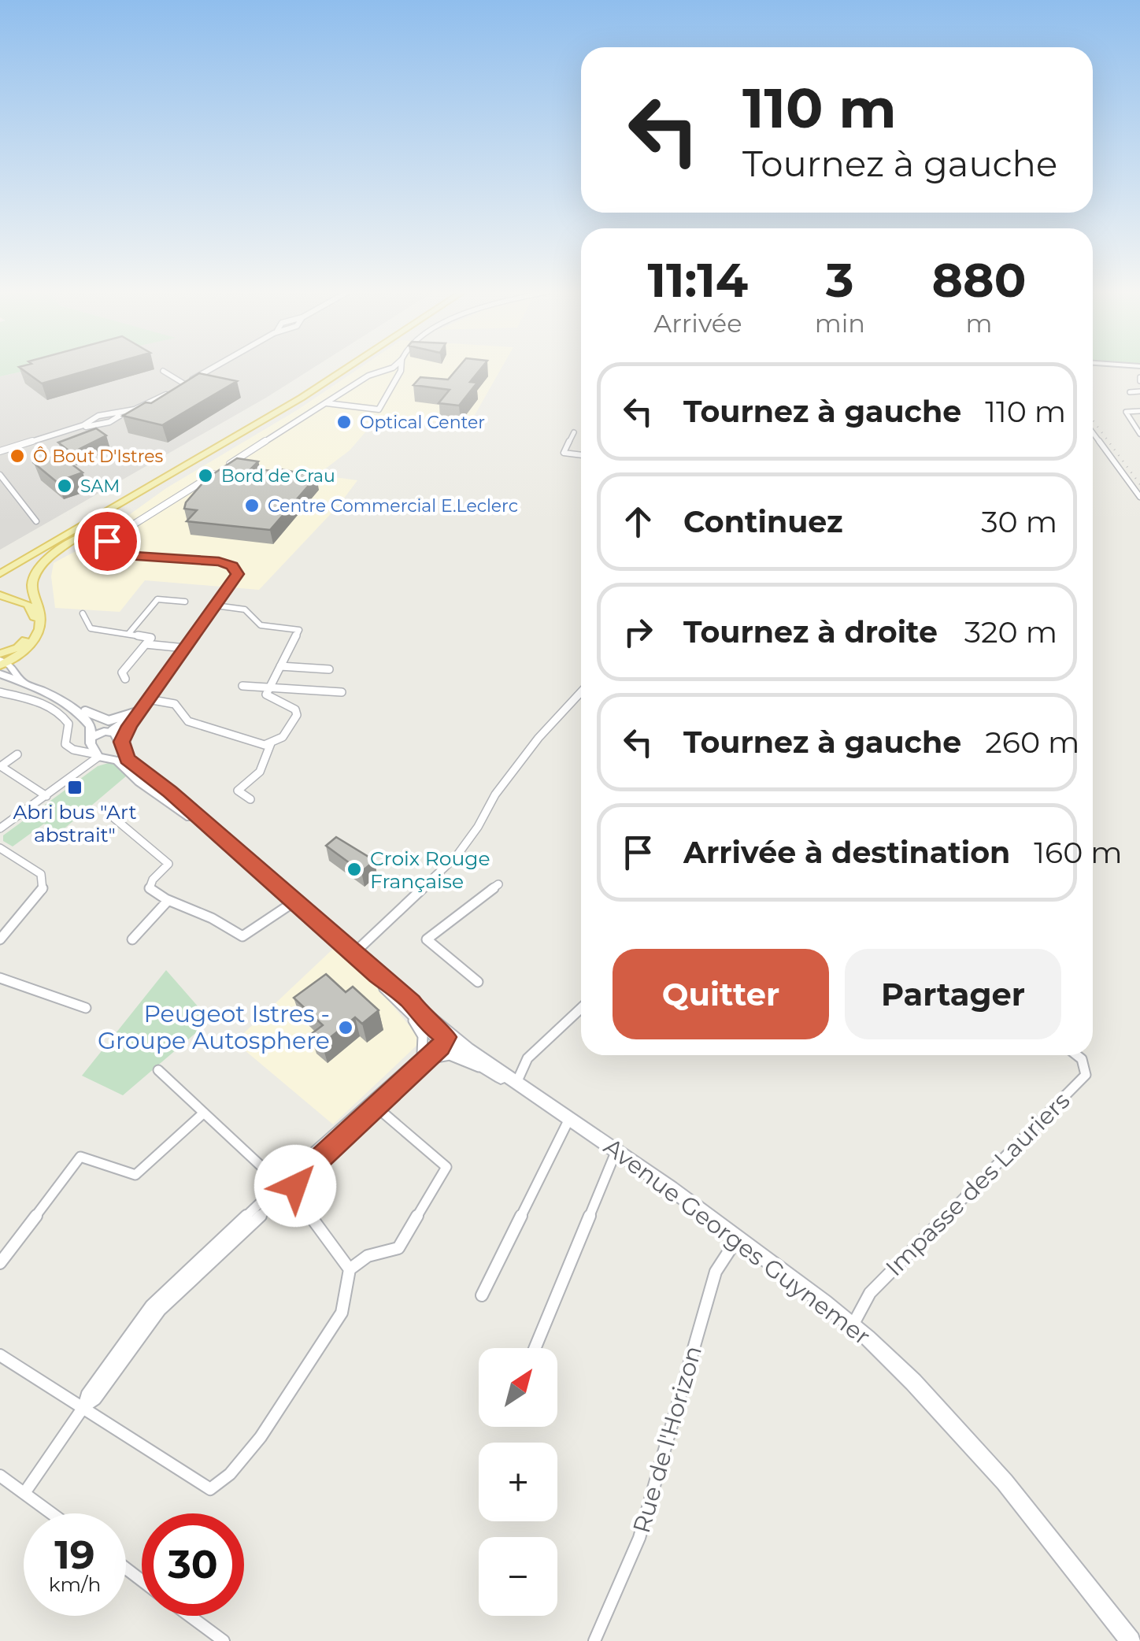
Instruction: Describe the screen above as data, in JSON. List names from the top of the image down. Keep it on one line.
{"streets":{"main road":["Avenue Georges Guynemer"],"street":["Impasse des Lauriers","Rue de l'Horizon"]},"crossings":[["Impasse des Lauriers","Avenue Georges Guynemer"],["Avenue Georges Guynemer","Rue de l'Horizon"]],"places":{"other":["Optical Center","Ô Bout D'Istres","Bord de Crau","SAM","Centre Commercial E.Leclerc","Croix Rouge Française","Peugeot Istres - Groupe Autosphere"],"transit":["Abri bus \"Art abstrait\""]},"north":"top right","page":{"turn":["110 m","Tournez à gauche"],"eta":["11:14","Arrivée","3","min","880","m"],"list":[{"name":"Tournez à gauche","value":"110 m"},{"name":"Continuez","value":"30 m"},{"name":"Tournez à droite","value":"320 m"},{"name":"Tournez à gauche","value":"260 m"},{"name":"Arrivée à destination","value":"160 m"}],"buttons":["Quitter","Partager"],"map_buttons":["+","−"],"speed":"19 km/h","limit":"30"}}
